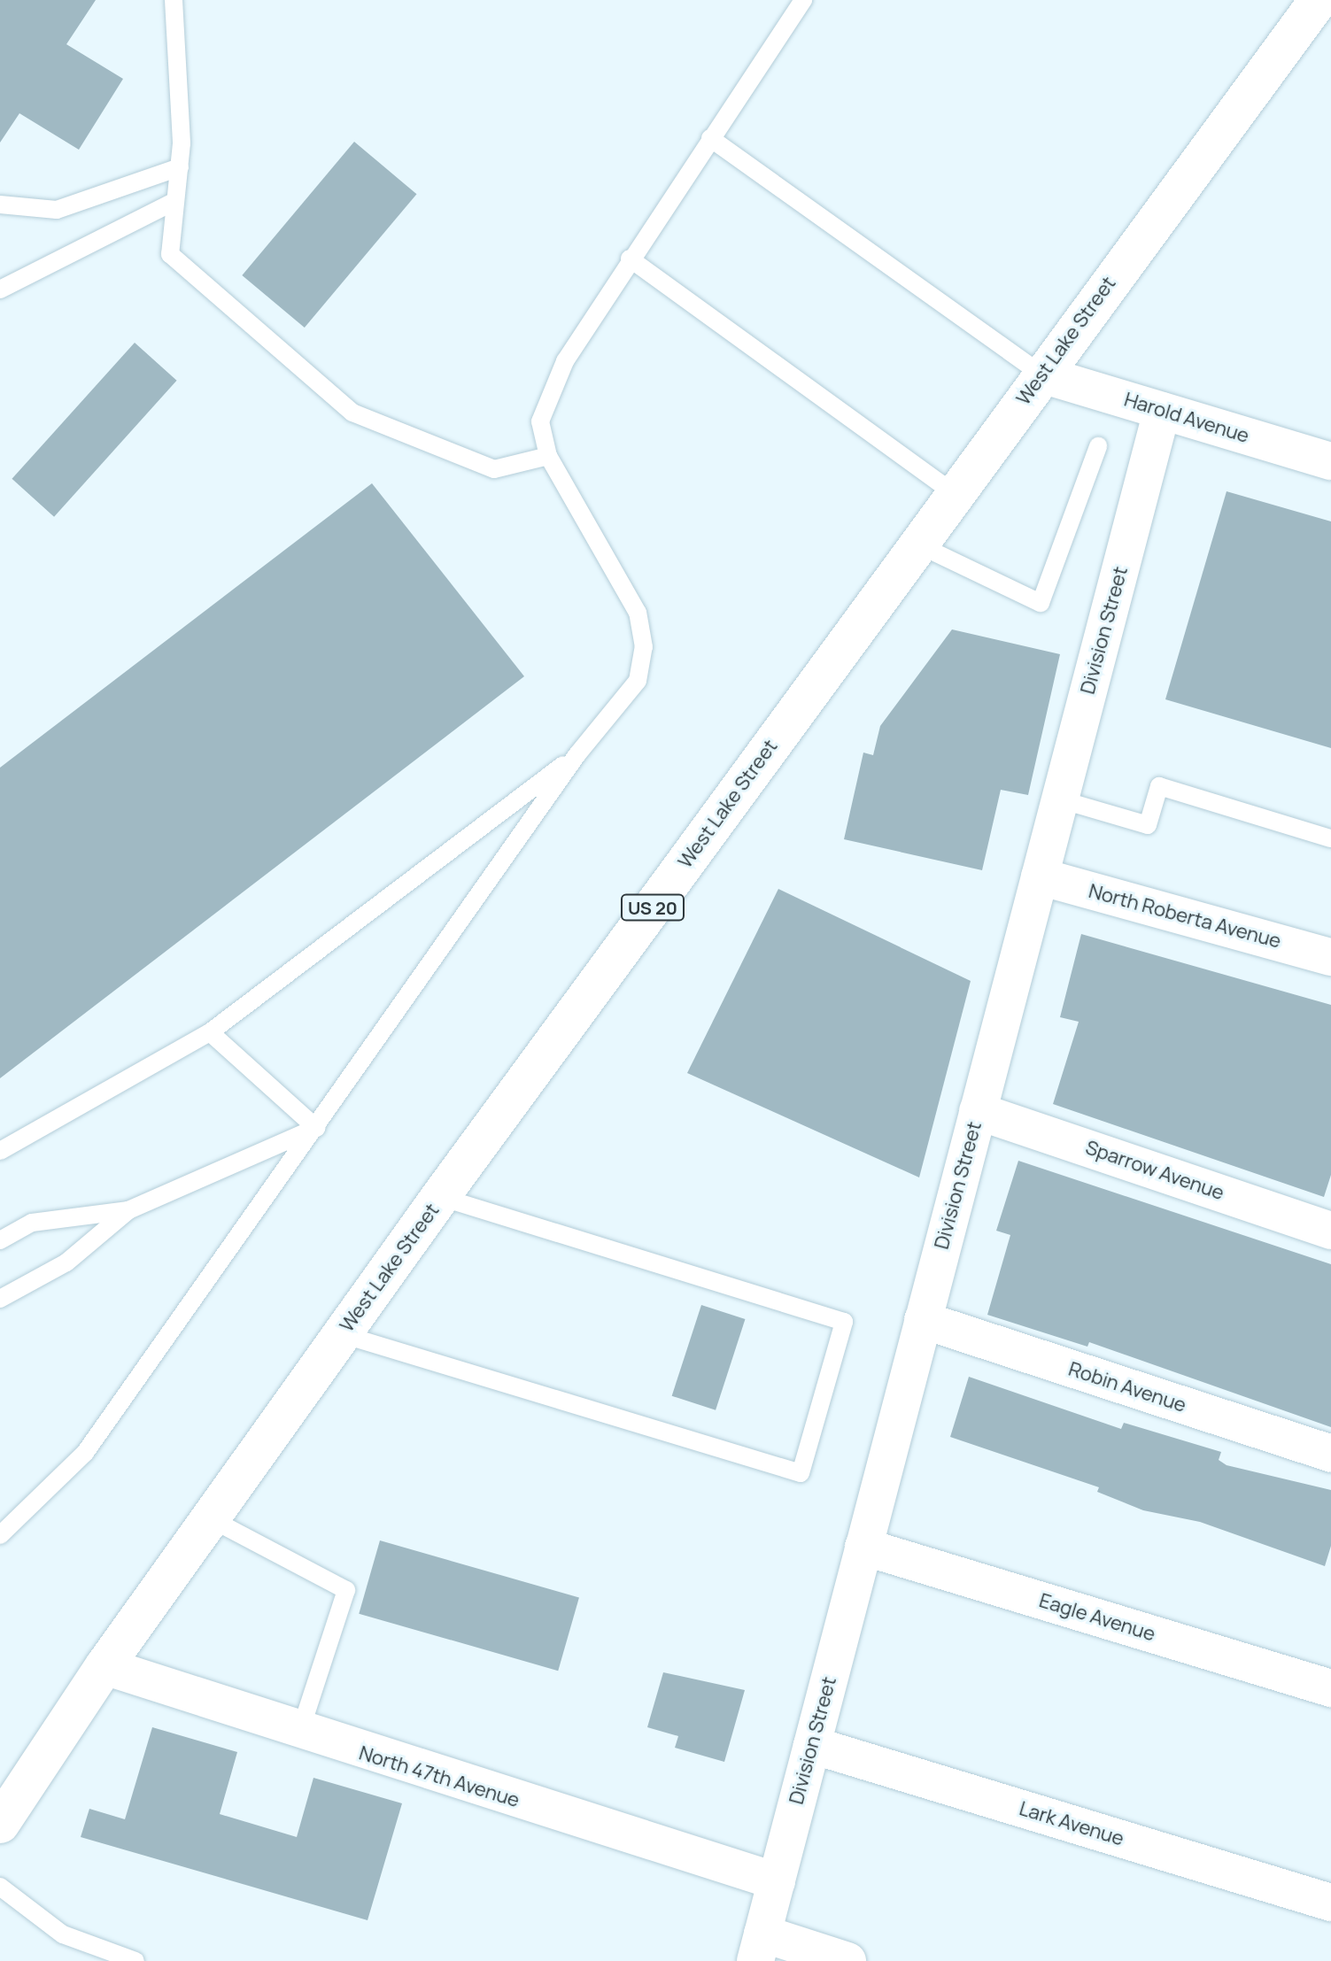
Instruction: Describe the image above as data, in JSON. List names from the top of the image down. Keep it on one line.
{"streets":{"main road":["West Lake Street","US 20"],"street":["Harold Avenue","Division Street","North Roberta Avenue","Sparrow Avenue","Robin Avenue","Eagle Avenue","North 47th Avenue","Lark Avenue"]},"crossings":[["West Lake Street","Harold Avenue"],["West Lake Street","North 47th Avenue"],["Harold Avenue","Division Street"],["Division Street","North Roberta Avenue"],["Division Street","Sparrow Avenue"],["Division Street","Robin Avenue"],["Division Street","Eagle Avenue"],["Division Street","North 47th Avenue"],["Division Street","Lark Avenue"]]}
